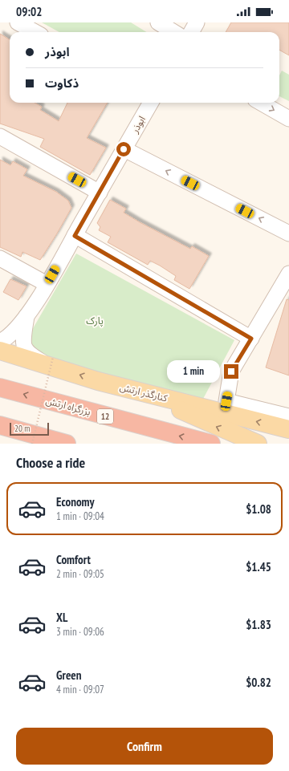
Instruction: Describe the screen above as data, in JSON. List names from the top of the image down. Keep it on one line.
{"streets":{"highway":["بزرگراه ارتش","12"],"main road":["کنارگذر ارتش"],"street":["ابوذر"]},"parks":["پارک"],"scale_bar":"20 m","page":{"status":"09:02","banner":["ابوذر","ذکاوت"],"bubble":"1 min","scale":"20 m","heading":"Choose a ride","list":[{"name":"Economy","note":"1 min · 09:04","value":"$1.08"},{"name":"Comfort","note":"2 min · 09:05","value":"$1.45"},{"name":"XL","note":"3 min · 09:06","value":"$1.83"},{"name":"Green","note":"4 min · 09:07","value":"$0.82"}],"buttons":"Confirm"}}
